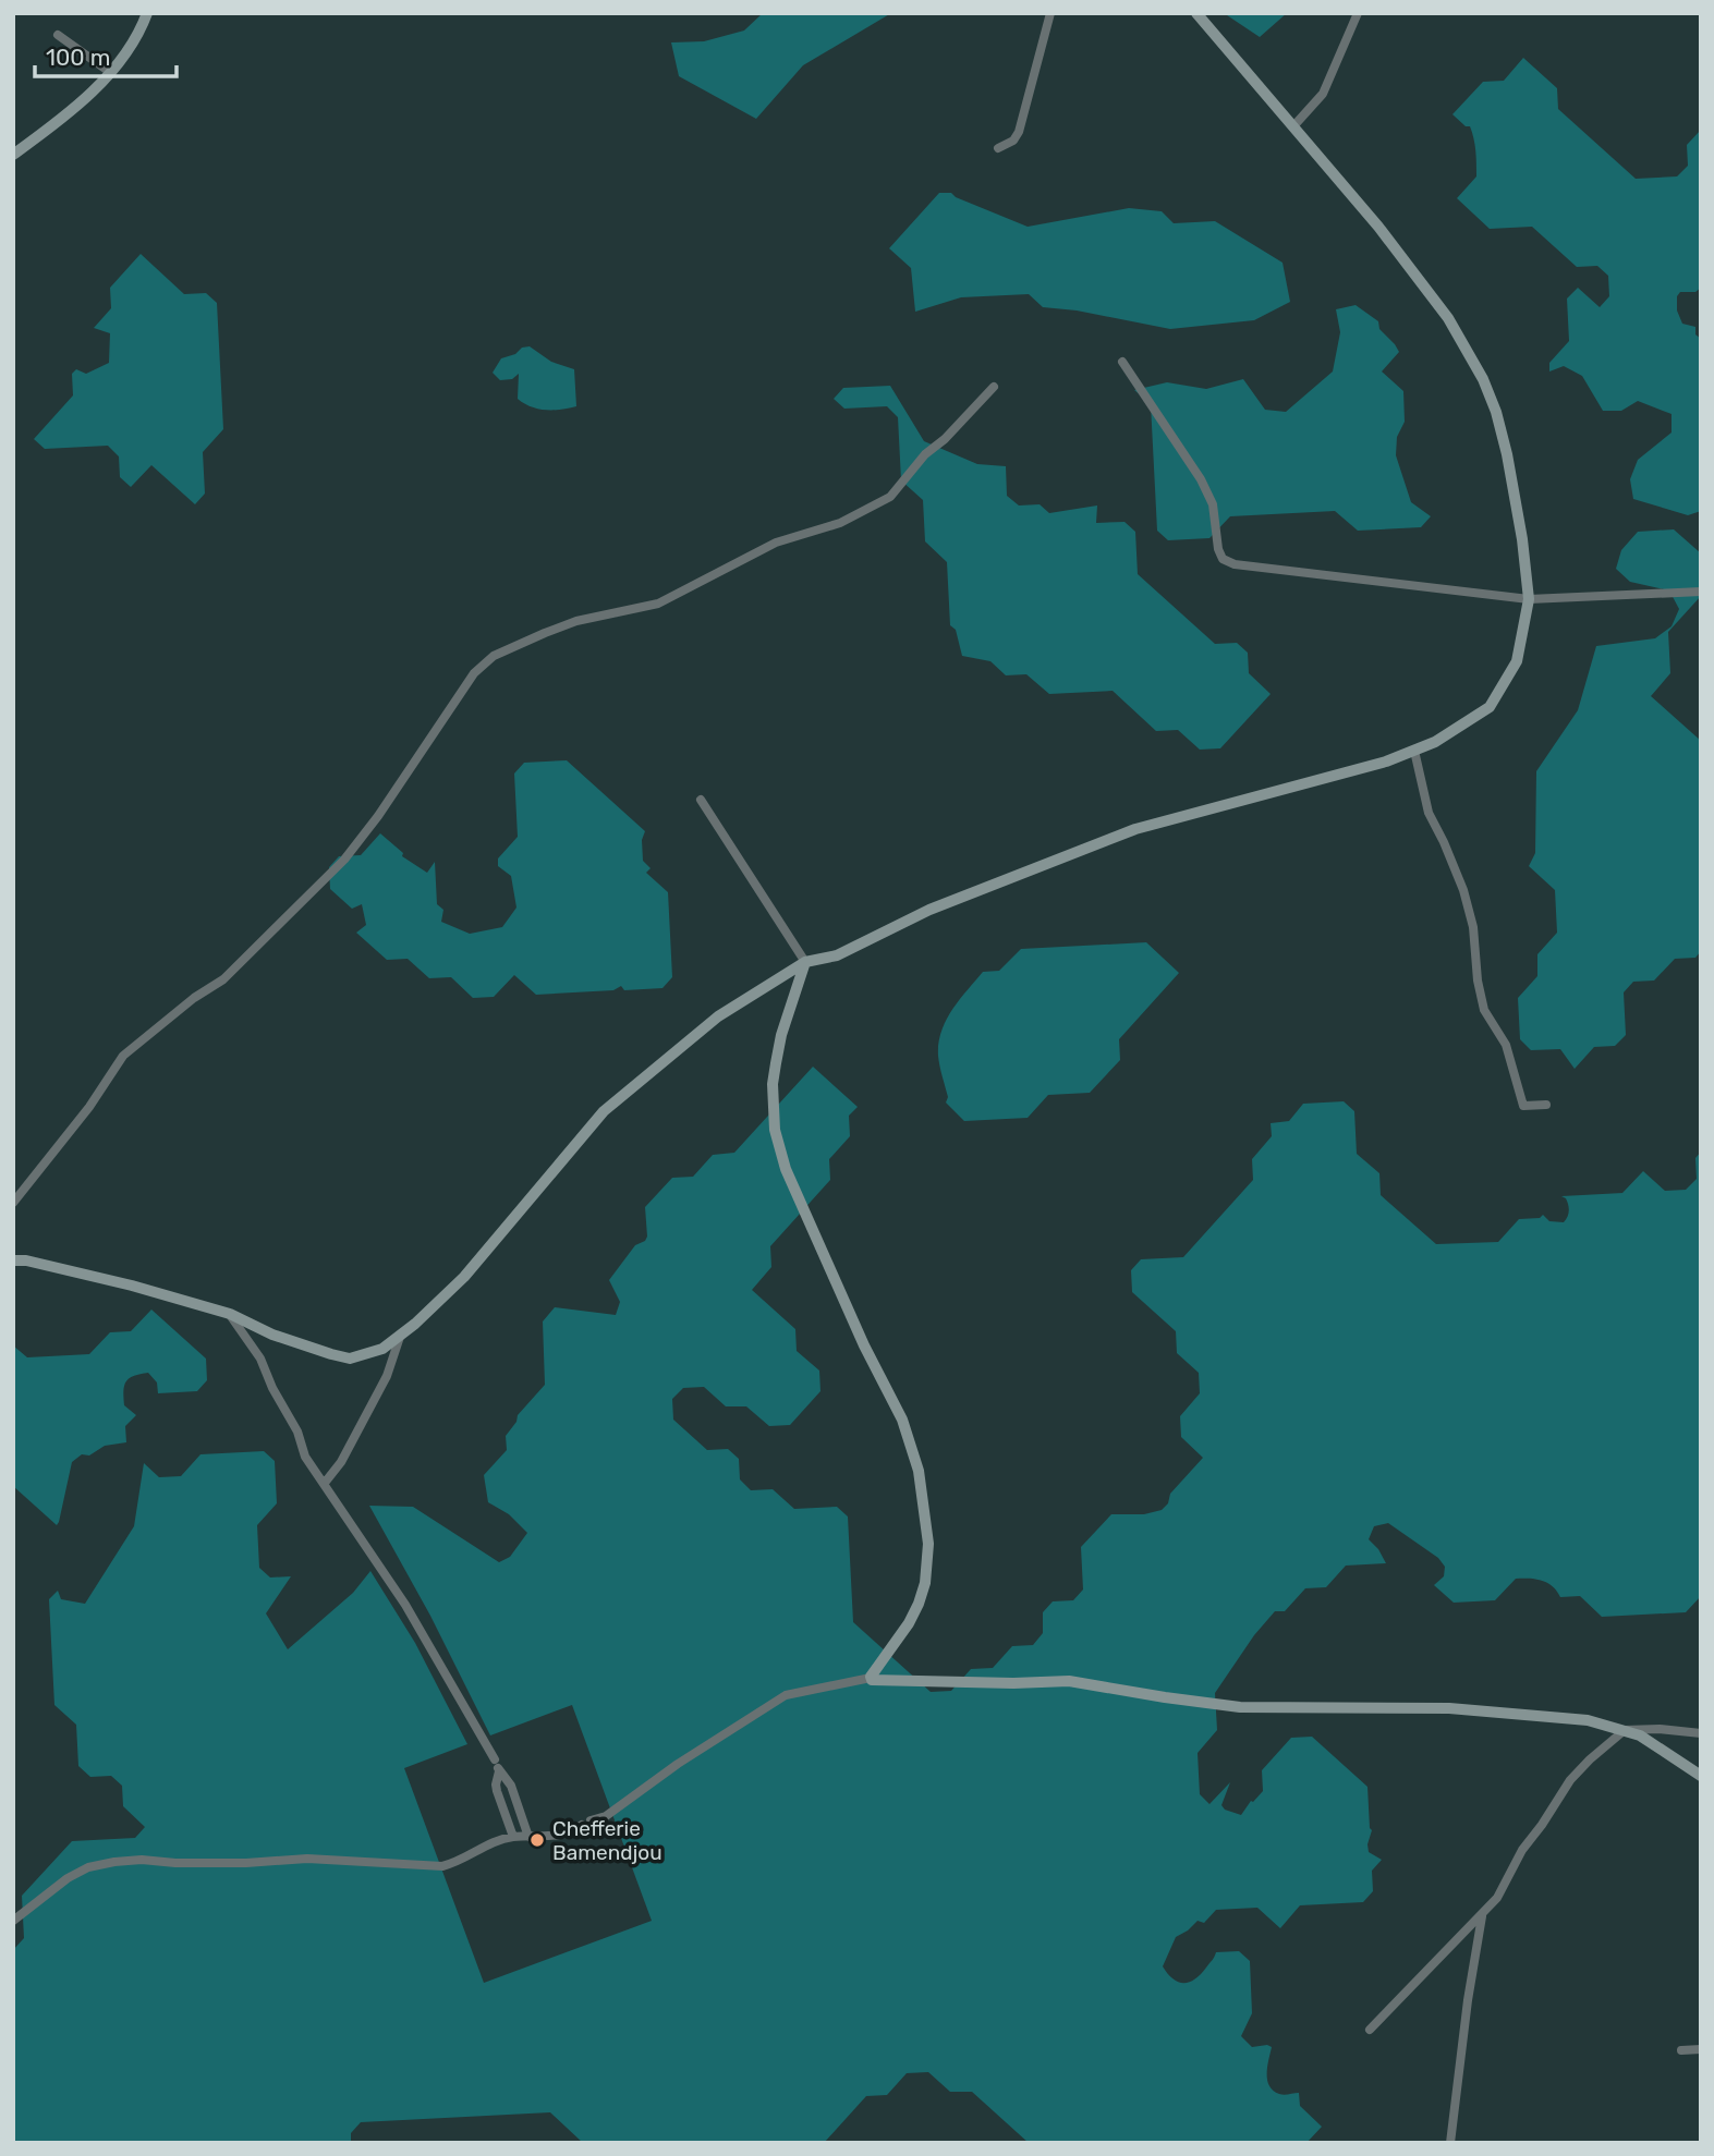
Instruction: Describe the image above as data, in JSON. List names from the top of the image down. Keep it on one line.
{"places":["Chefferie Bamendjou"],"scale_bar":"100 m"}
